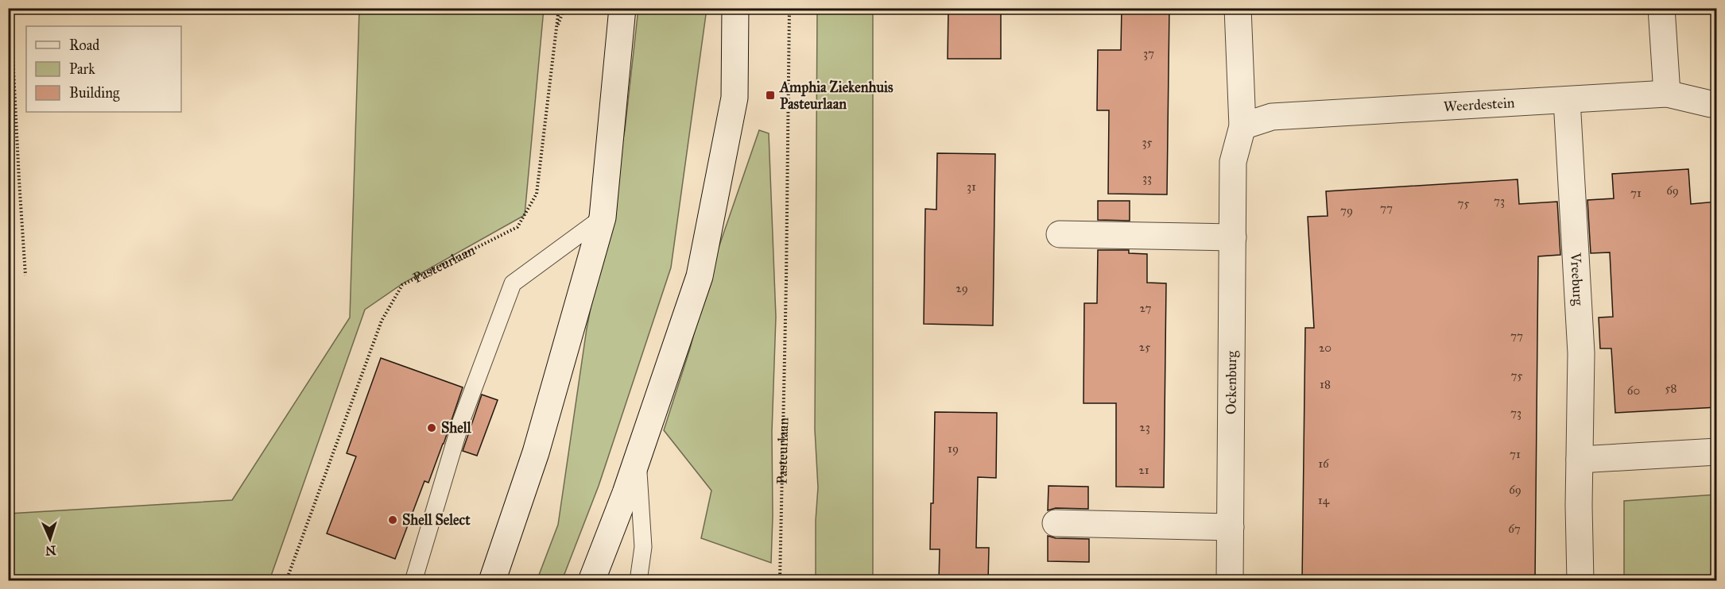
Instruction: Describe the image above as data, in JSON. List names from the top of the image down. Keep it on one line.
{"streets":{"street":["Weerdestein","Vreeburg","Ockenburg"],"path":["Pasteurlaan"]},"crossings":[["Weerdestein","Vreeburg"],["Weerdestein","Ockenburg"]],"places":{"transit":["Amphia Ziekenhuis Pasteurlaan"],"other":["Shell","Shell Select"]},"house_numbers":["37","35","33","31","69","71","73","75","77","79","29","27","77","25","20","75","18","58","60","73","23","19","71","16","21","69","14","67"],"legend":["Road","Park","Building"],"north":"bottom"}
